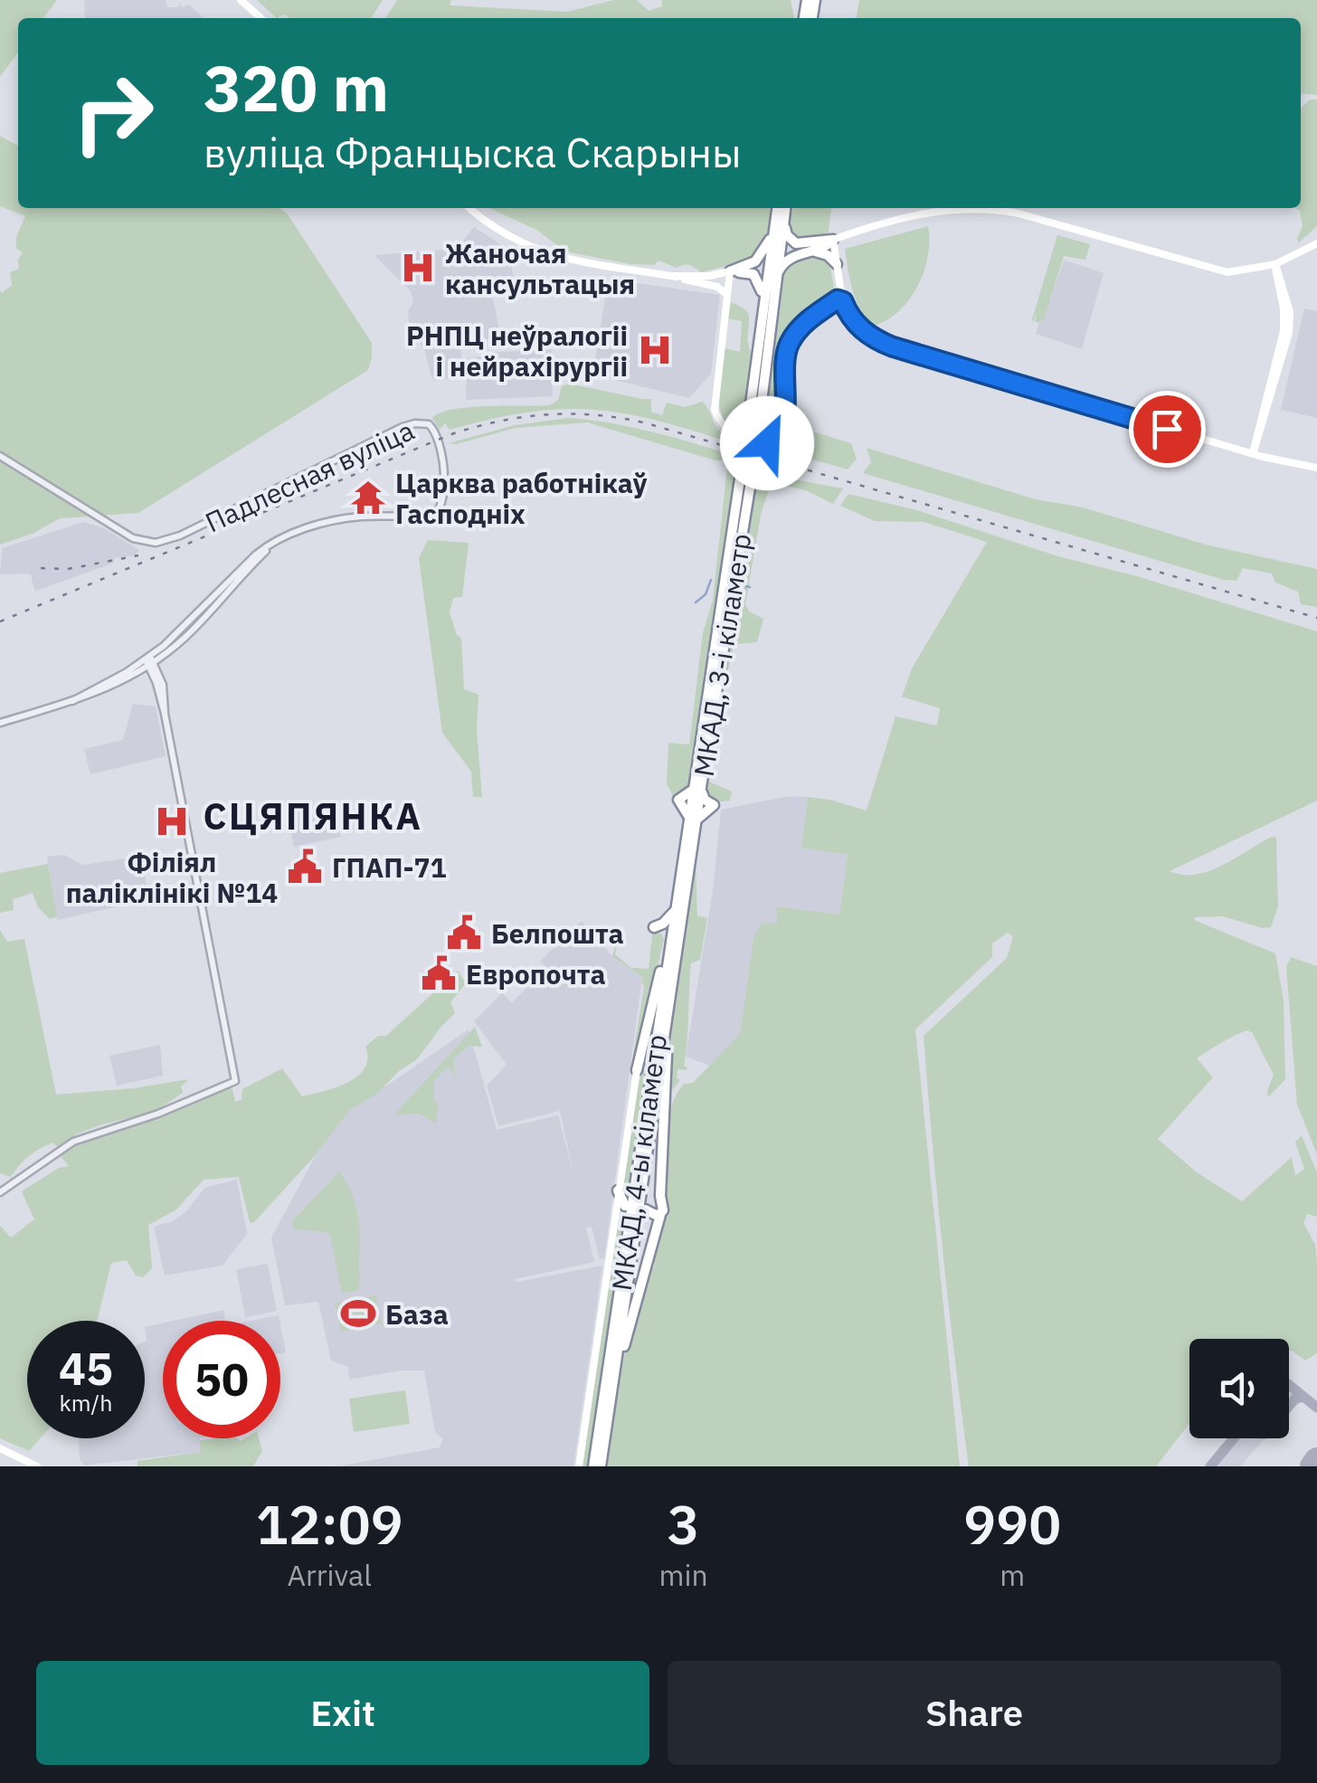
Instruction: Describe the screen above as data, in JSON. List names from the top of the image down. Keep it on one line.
{"streets":{"highway":["МКАД, 3-і кіламетр","МКАД, 4-ы кіламетр"],"street":["Падлесная вуліца"]},"crossings":[["МКАД, 3-і кіламетр","МКАД, 4-ы кіламетр"]],"districts":["СЦЯПЯНКА"],"places":{"hospital":["Жаночая кансультацыя","РНПЦ неўралогіі і нейрахірургіі","Філіял паліклінікі №14"],"temple":["Царква работнікаў Гасподніх"],"public building":["ГПАП-71","Белпошта","Европочта"],"sports":["База"]},"page":{"turn":["320 m","вуліца Францыска Скарыны"],"speed":"45 km/h","limit":"50","eta":["12:09","Arrival","3","min","990","m"],"buttons":["Exit","Share"]}}
